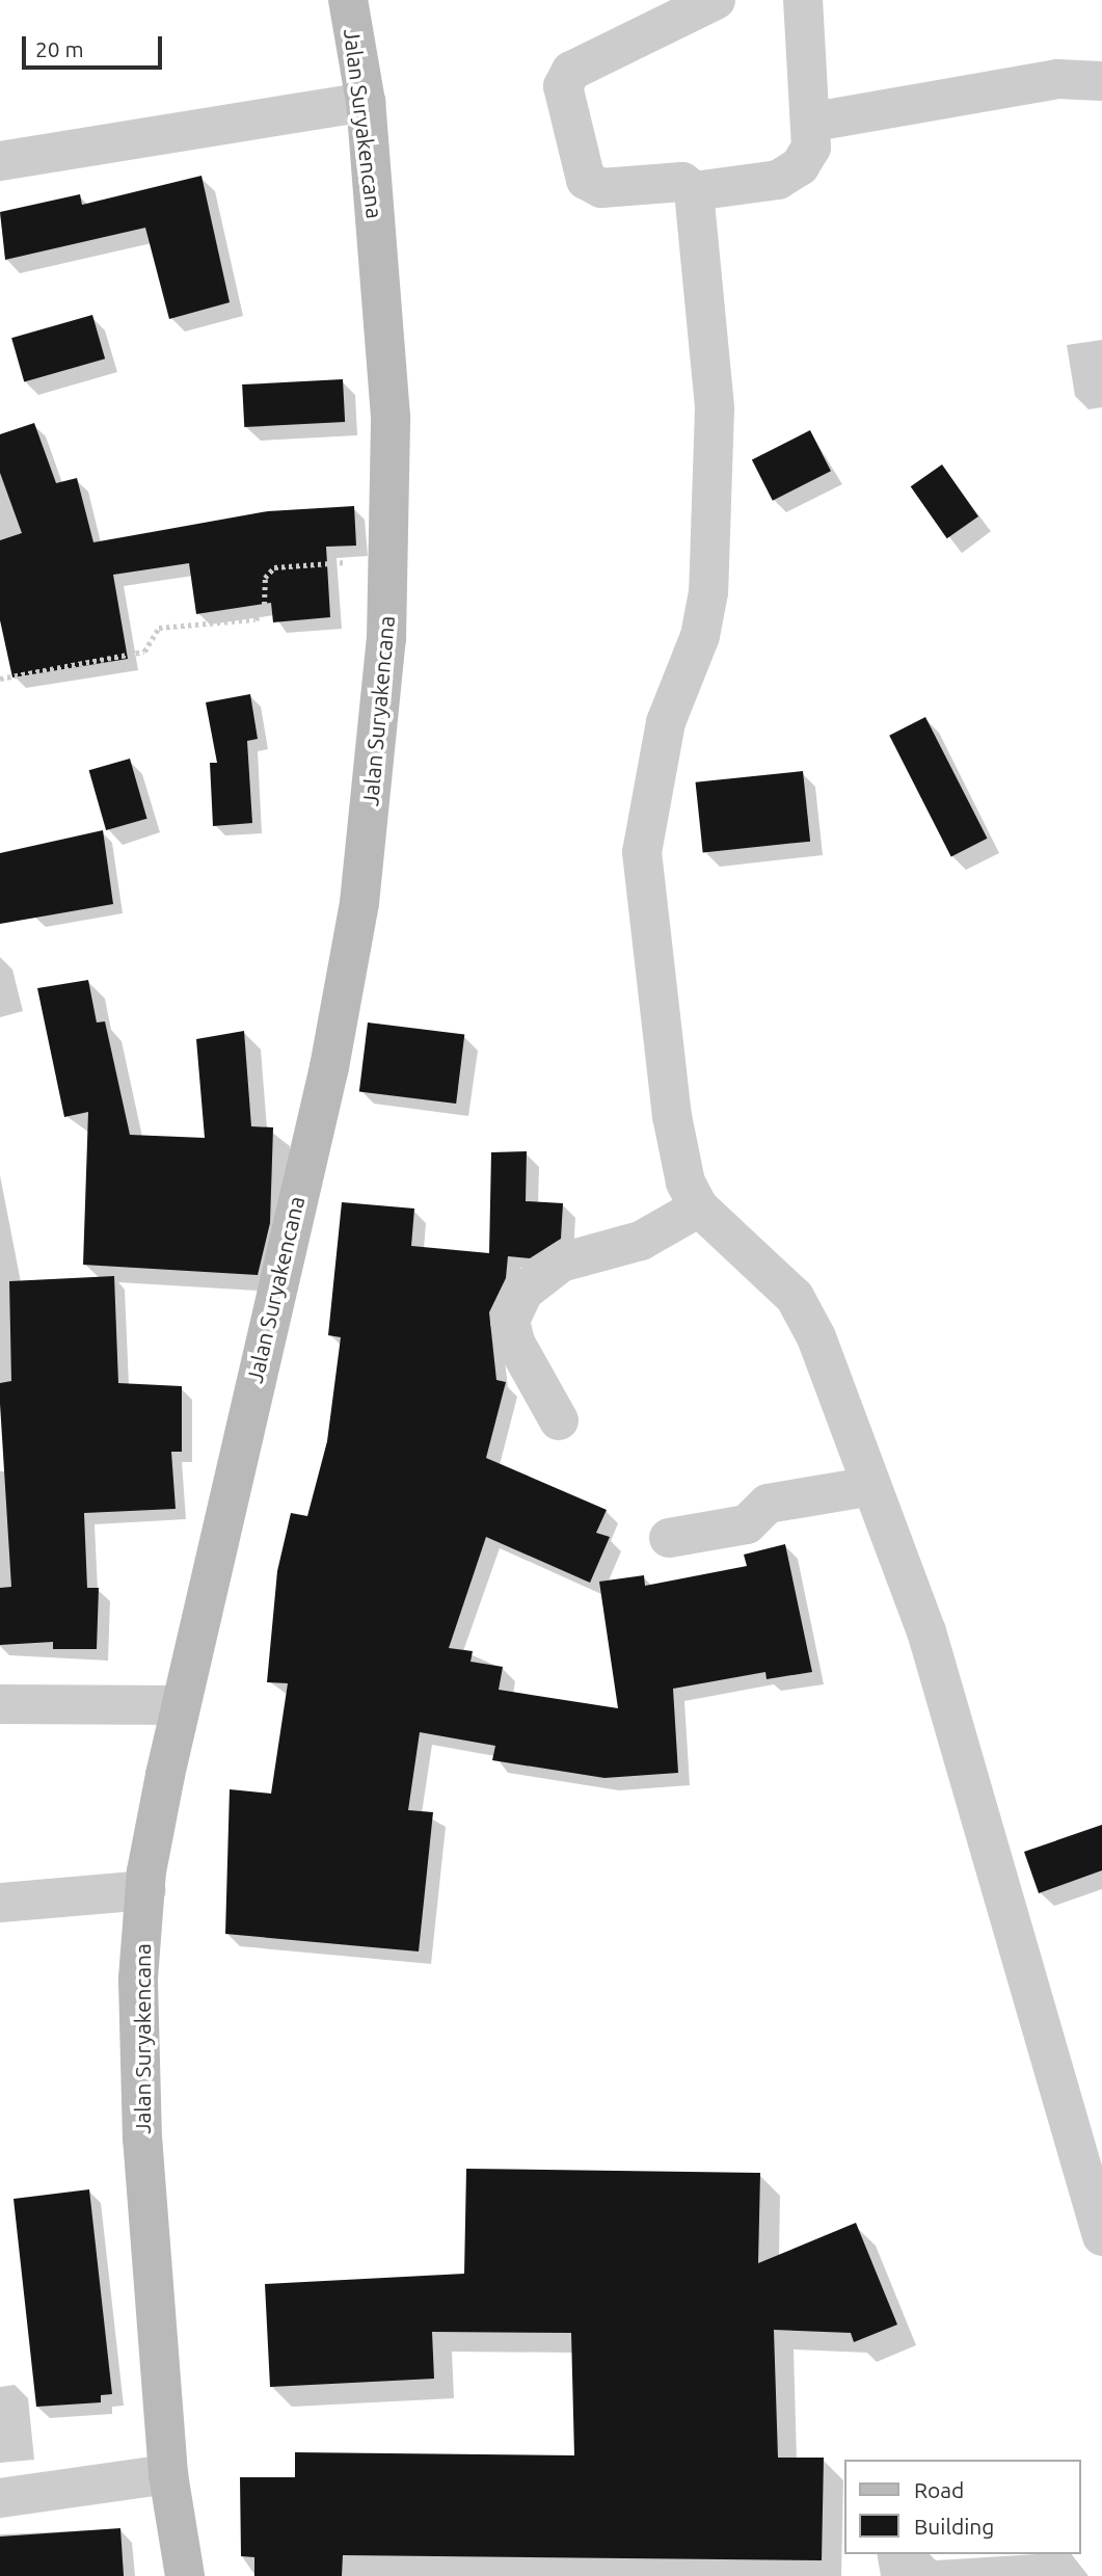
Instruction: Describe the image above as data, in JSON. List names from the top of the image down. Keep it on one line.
{"streets":{"street":["Jalan Suryakencana"]},"legend":["Road","Building"],"scale_bar":"20 m"}
